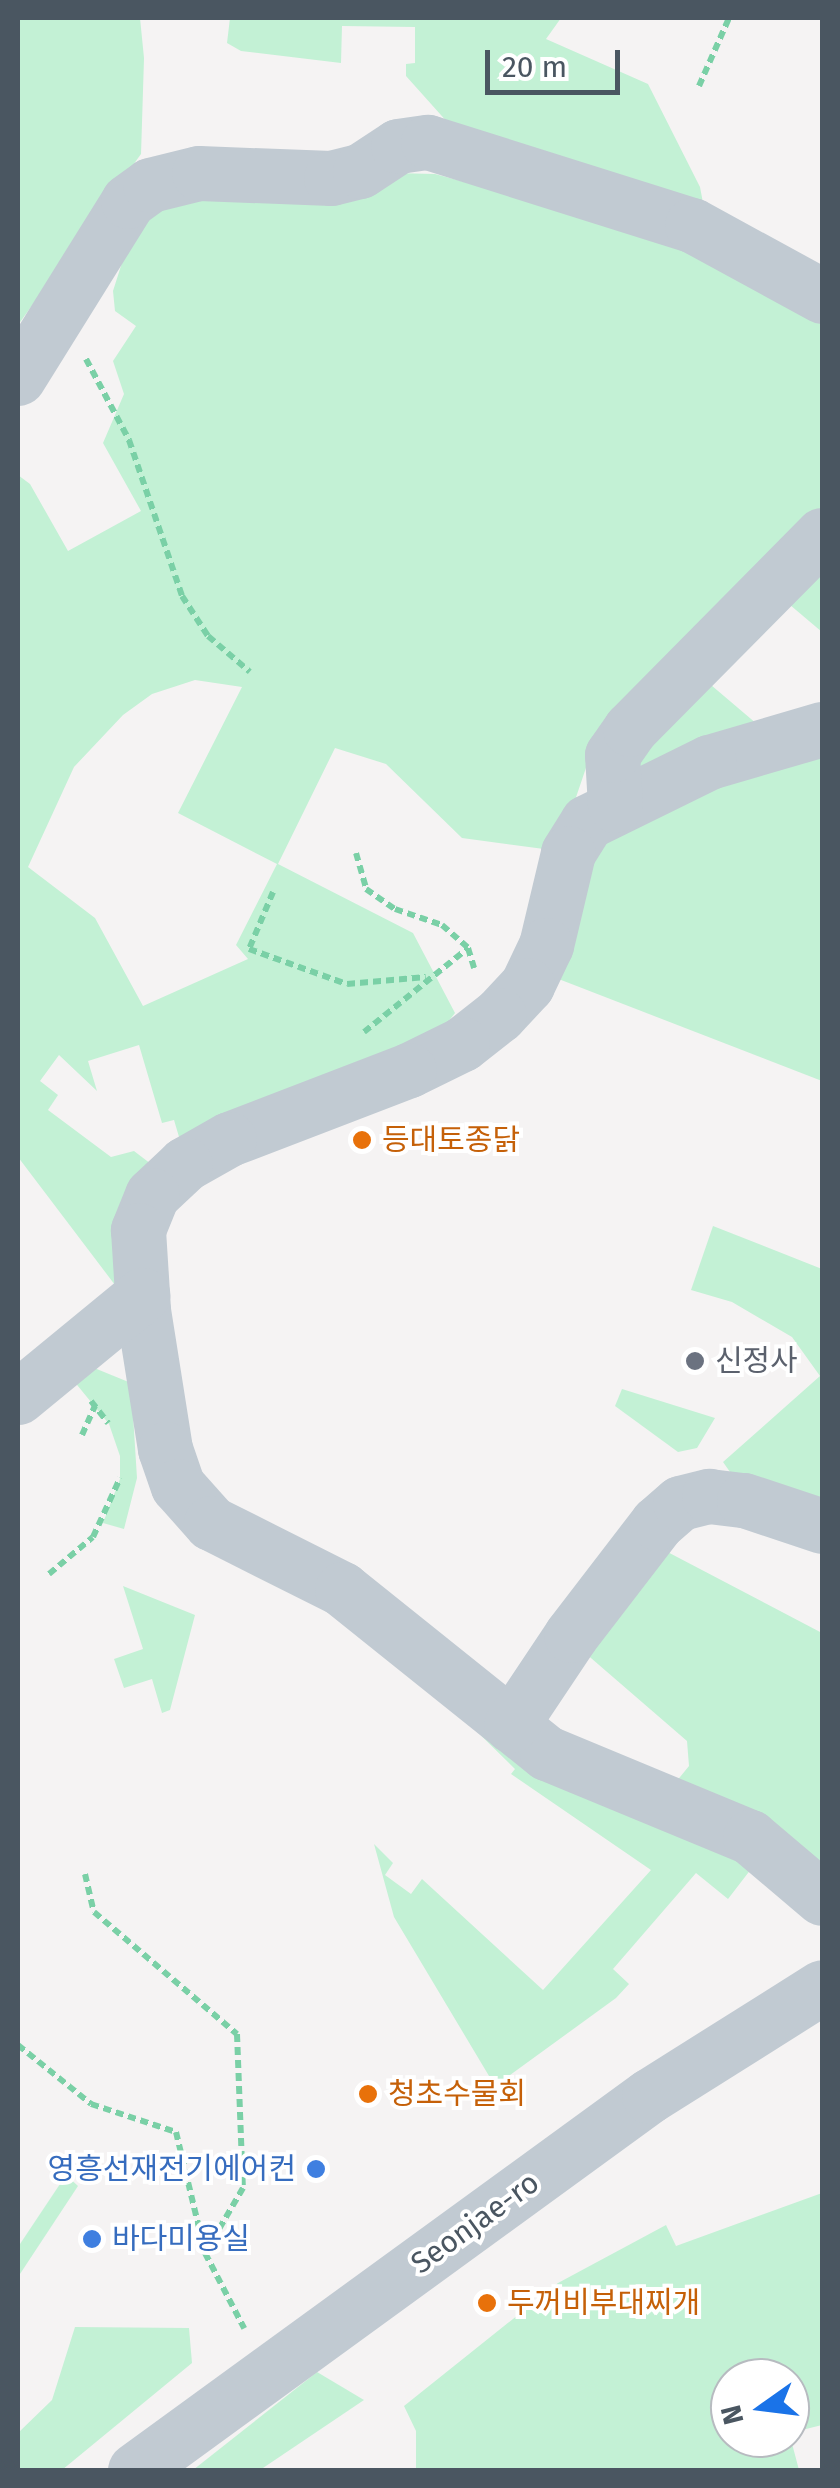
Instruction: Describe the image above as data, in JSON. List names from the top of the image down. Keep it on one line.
{"streets":{"street":["Seonjae-ro"]},"places":["등대토종닭","신정사","청초수물회","영흥선재전기에어컨","바다미용실","두꺼비부대찌개"],"scale_bar":"20 m","north":"left"}
